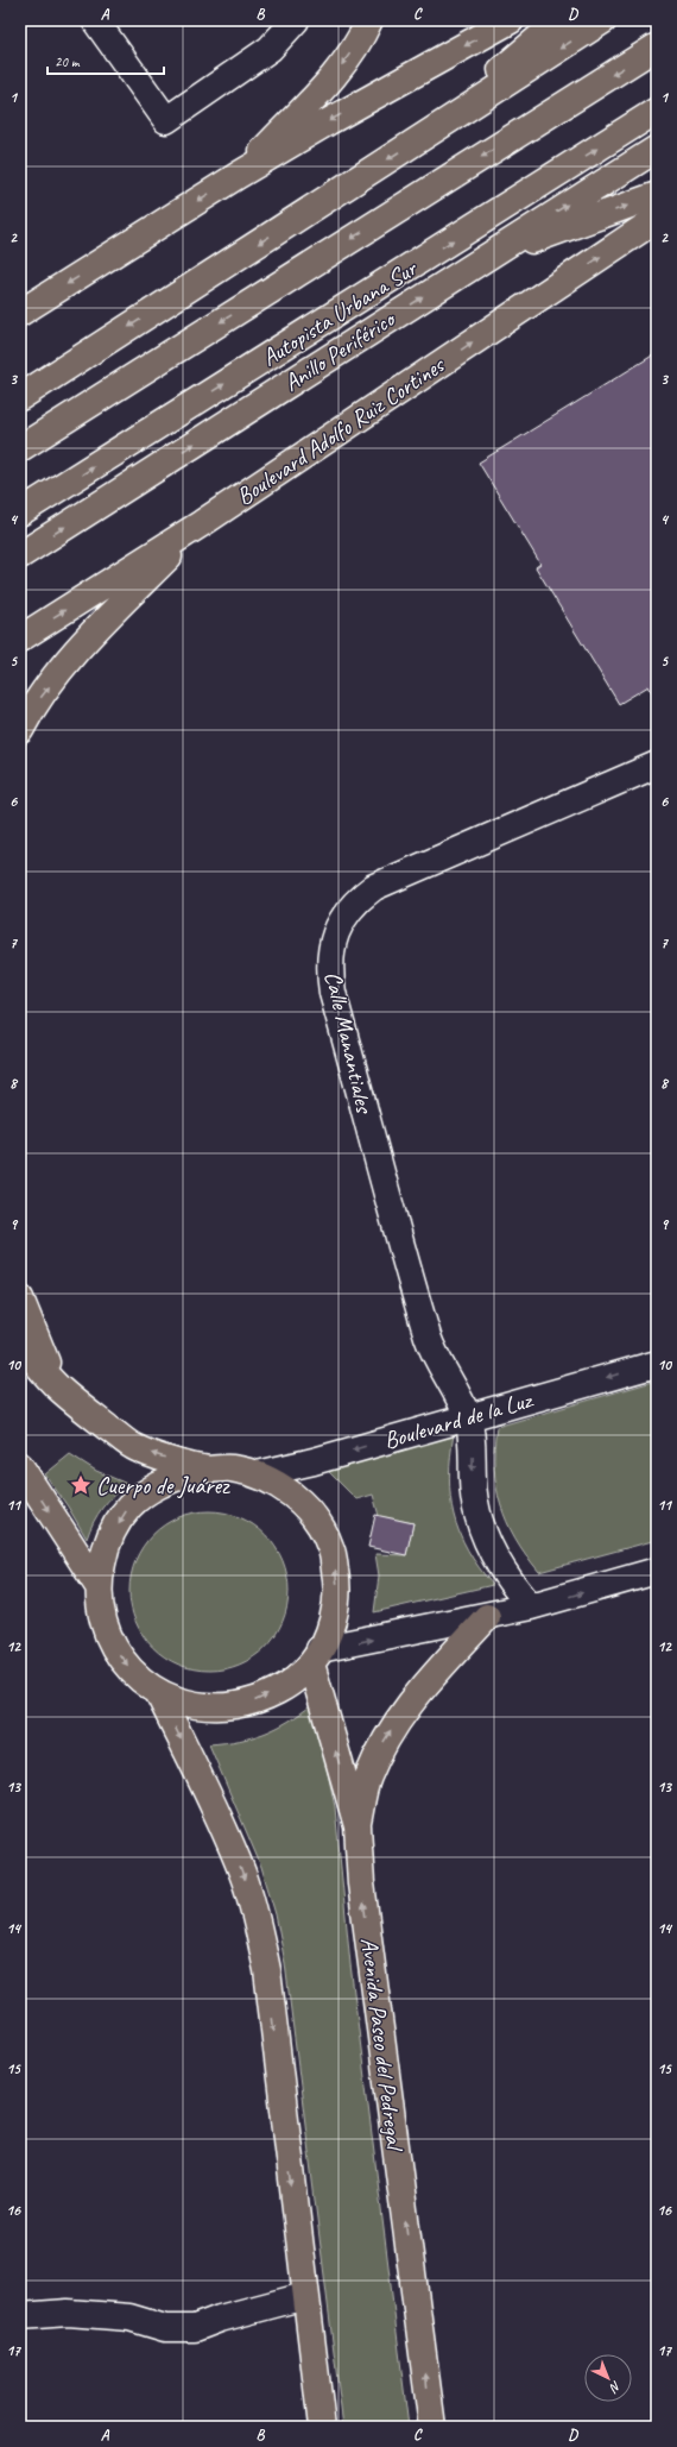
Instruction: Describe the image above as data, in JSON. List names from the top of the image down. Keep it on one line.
{"streets":{"main road":["Autopista Urbana Sur","Anillo Periférico","Boulevard Adolfo Ruiz Cortines","Avenida Paseo del Pedregal"],"street":["Calle Manantiales","Boulevard de la Luz"]},"crossings":[["Calle Manantiales","Boulevard de la Luz"]],"places":{"place":["Cuerpo de Juárez"]},"scale_bar":"20 m","north":"bottom right","grid":{"columns":["A","B","C","D"],"rows":["1","2","3","4","5","6","7","8","9","10","11","12","13","14","15","16","17"]}}
